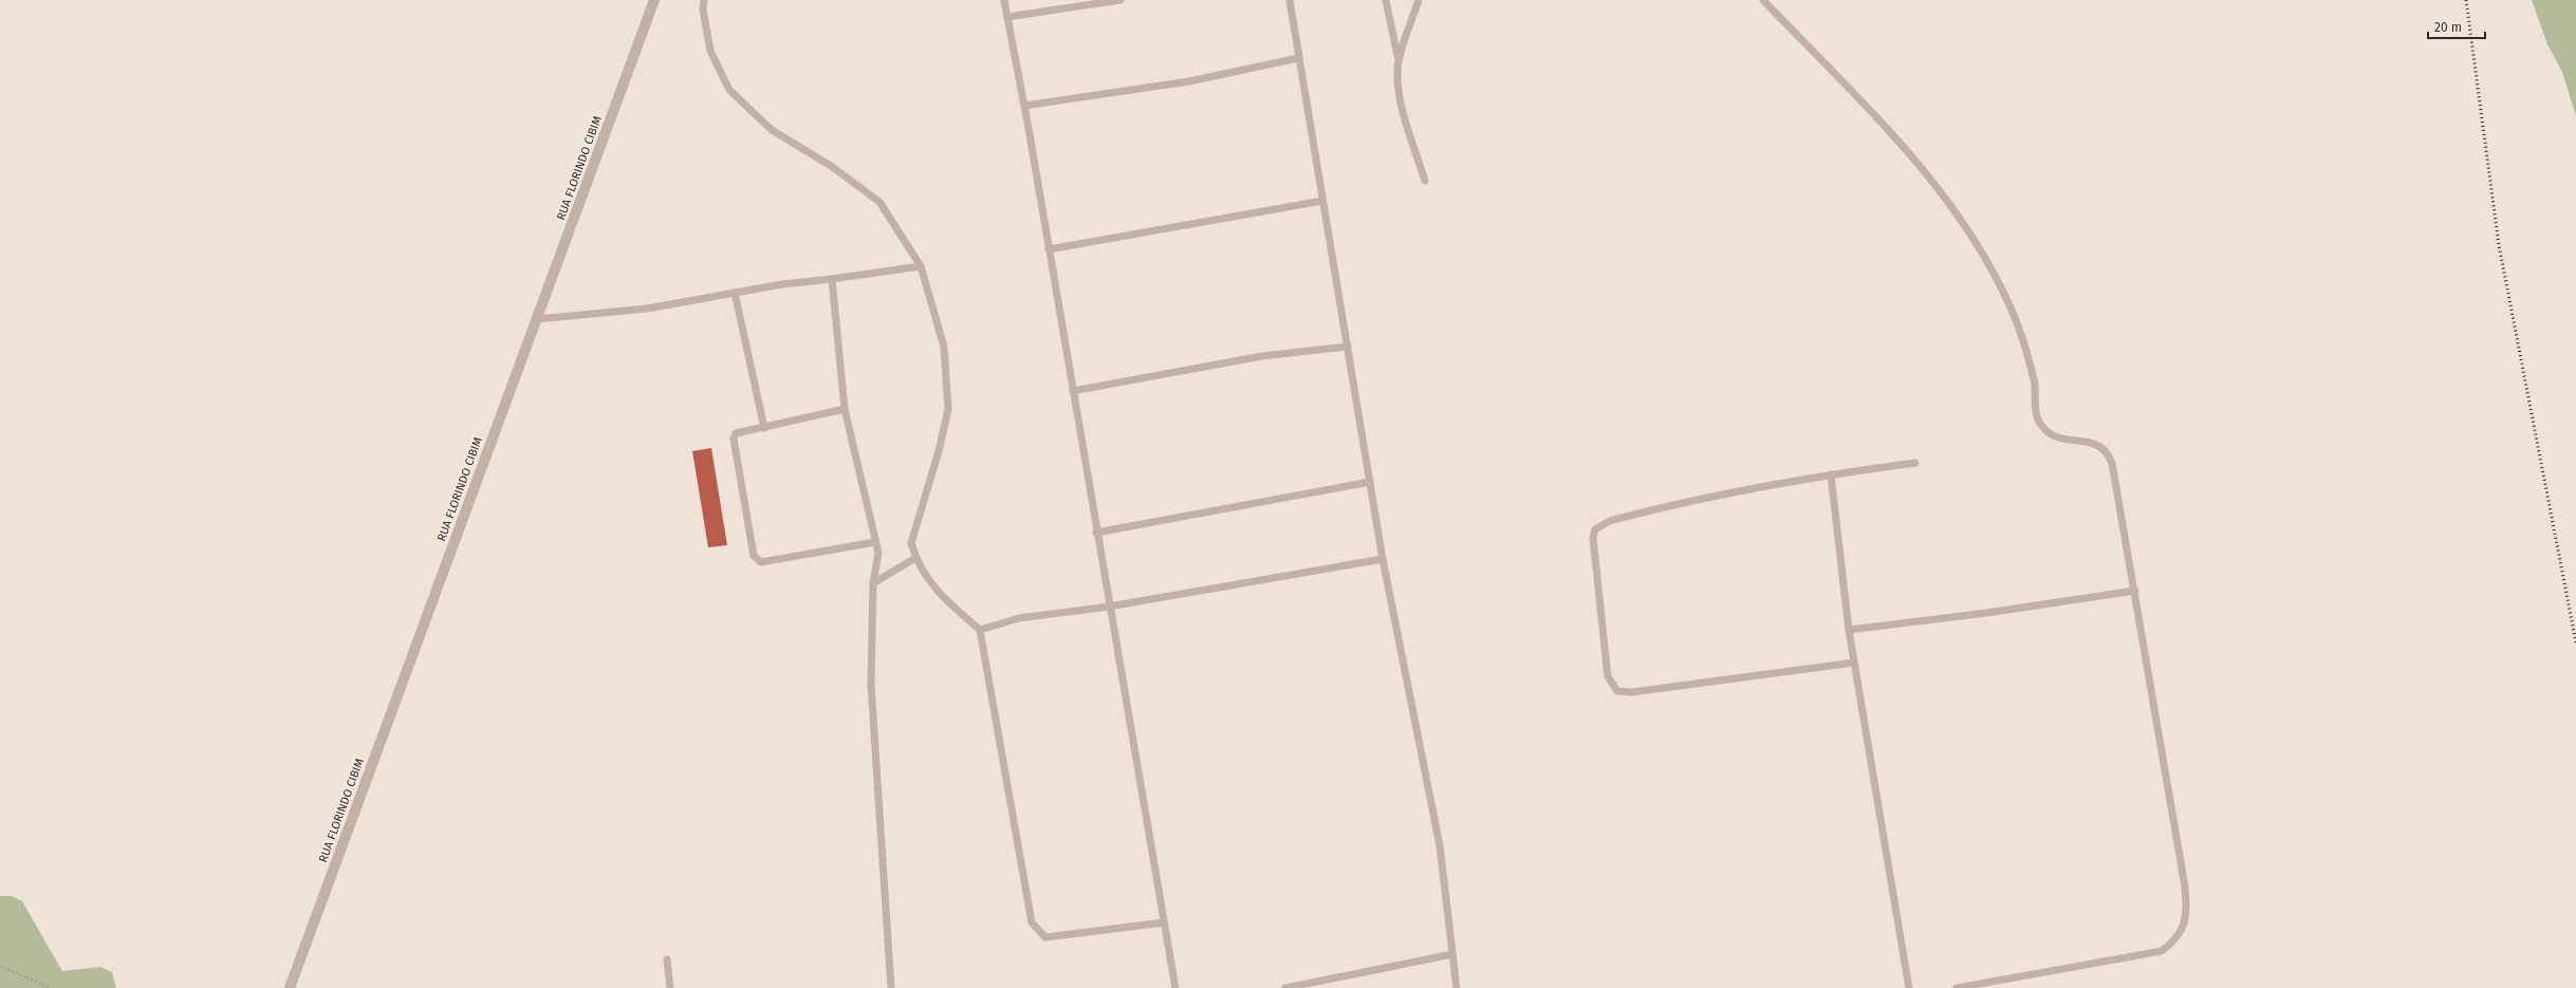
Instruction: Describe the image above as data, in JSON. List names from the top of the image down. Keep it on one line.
{"streets":{"street":["RUA FLORINDO CIBIM"]},"scale_bar":"20 m"}
